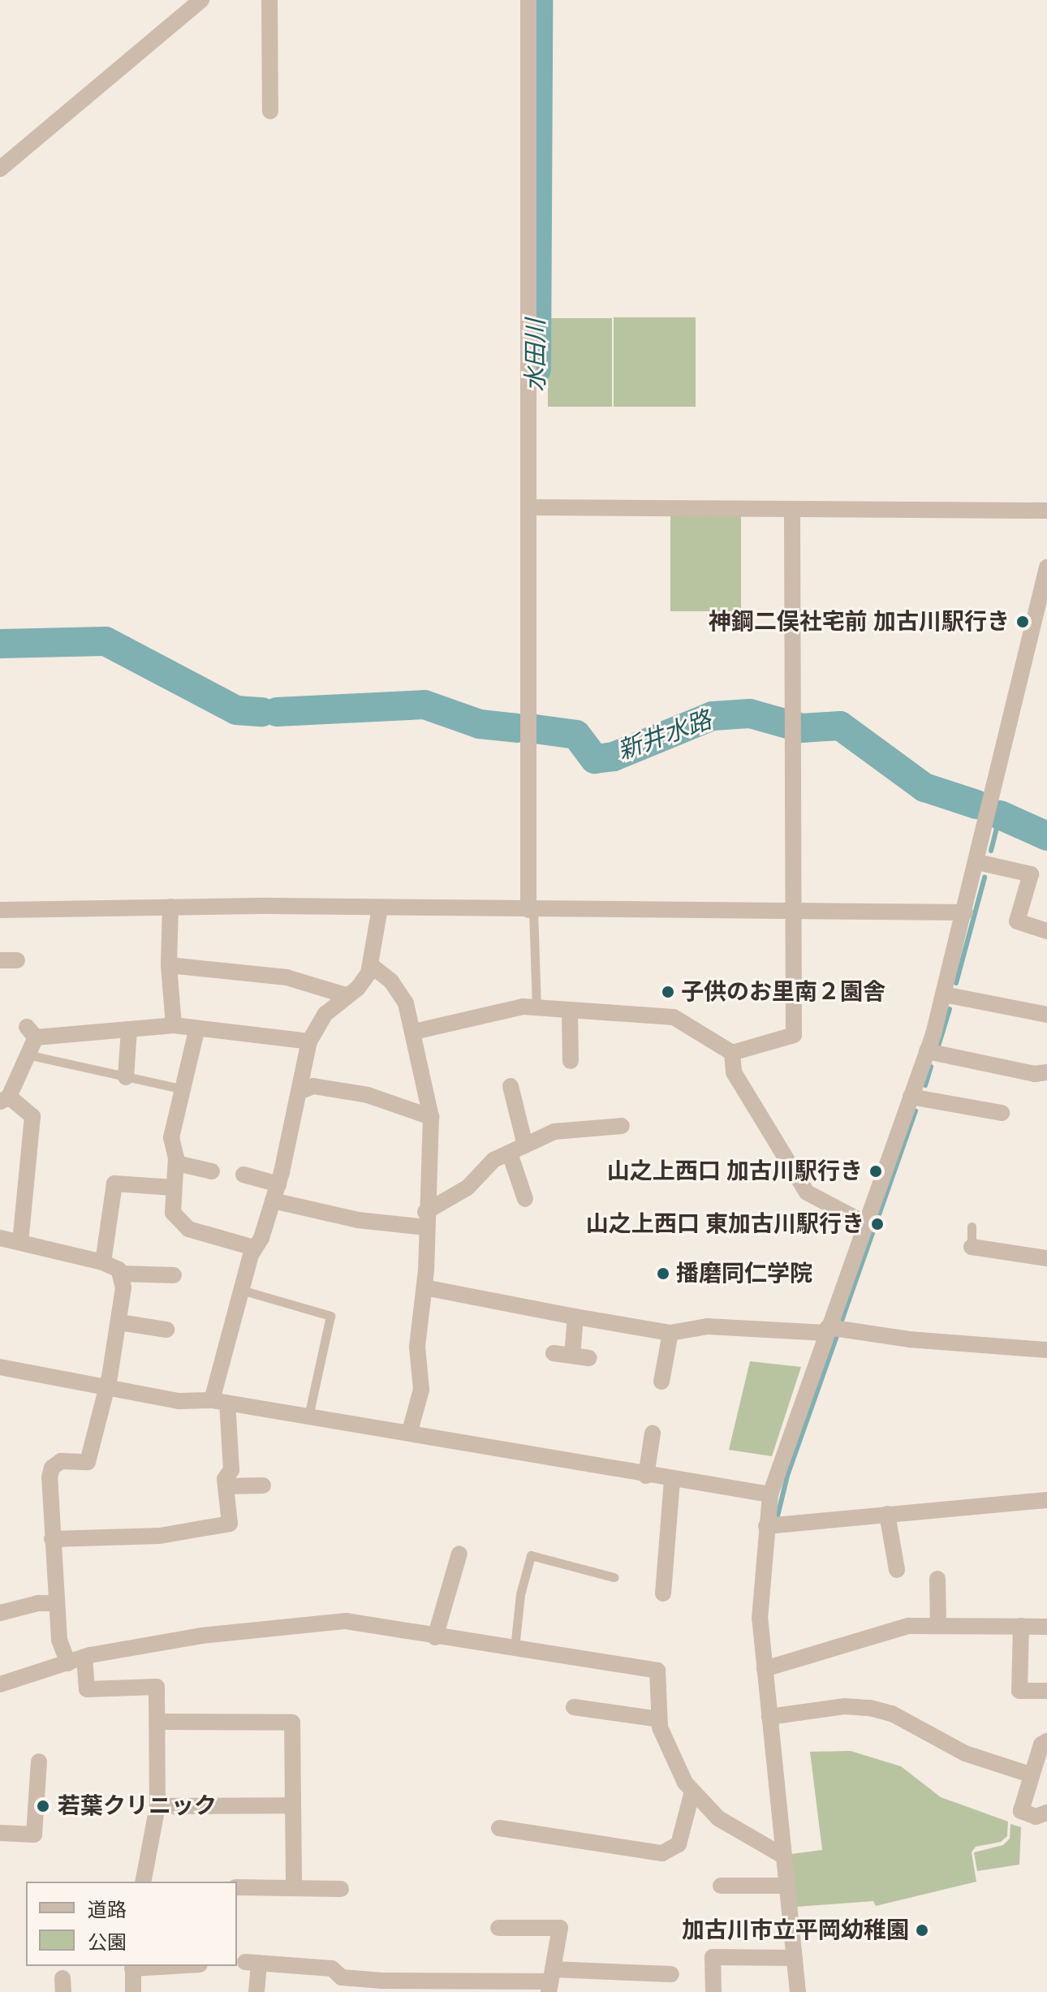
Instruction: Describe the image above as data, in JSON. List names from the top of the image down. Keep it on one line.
{"water":["水田川","新井水路"],"places":["神鋼二俣社宅前 加古川駅行き","子供のお里南２園舎","山之上西口 加古川駅行き","山之上西口 東加古川駅行き","播磨同仁学院","若葉クリニック","加古川市立平岡幼稚園"],"legend":["道路","公園"]}
